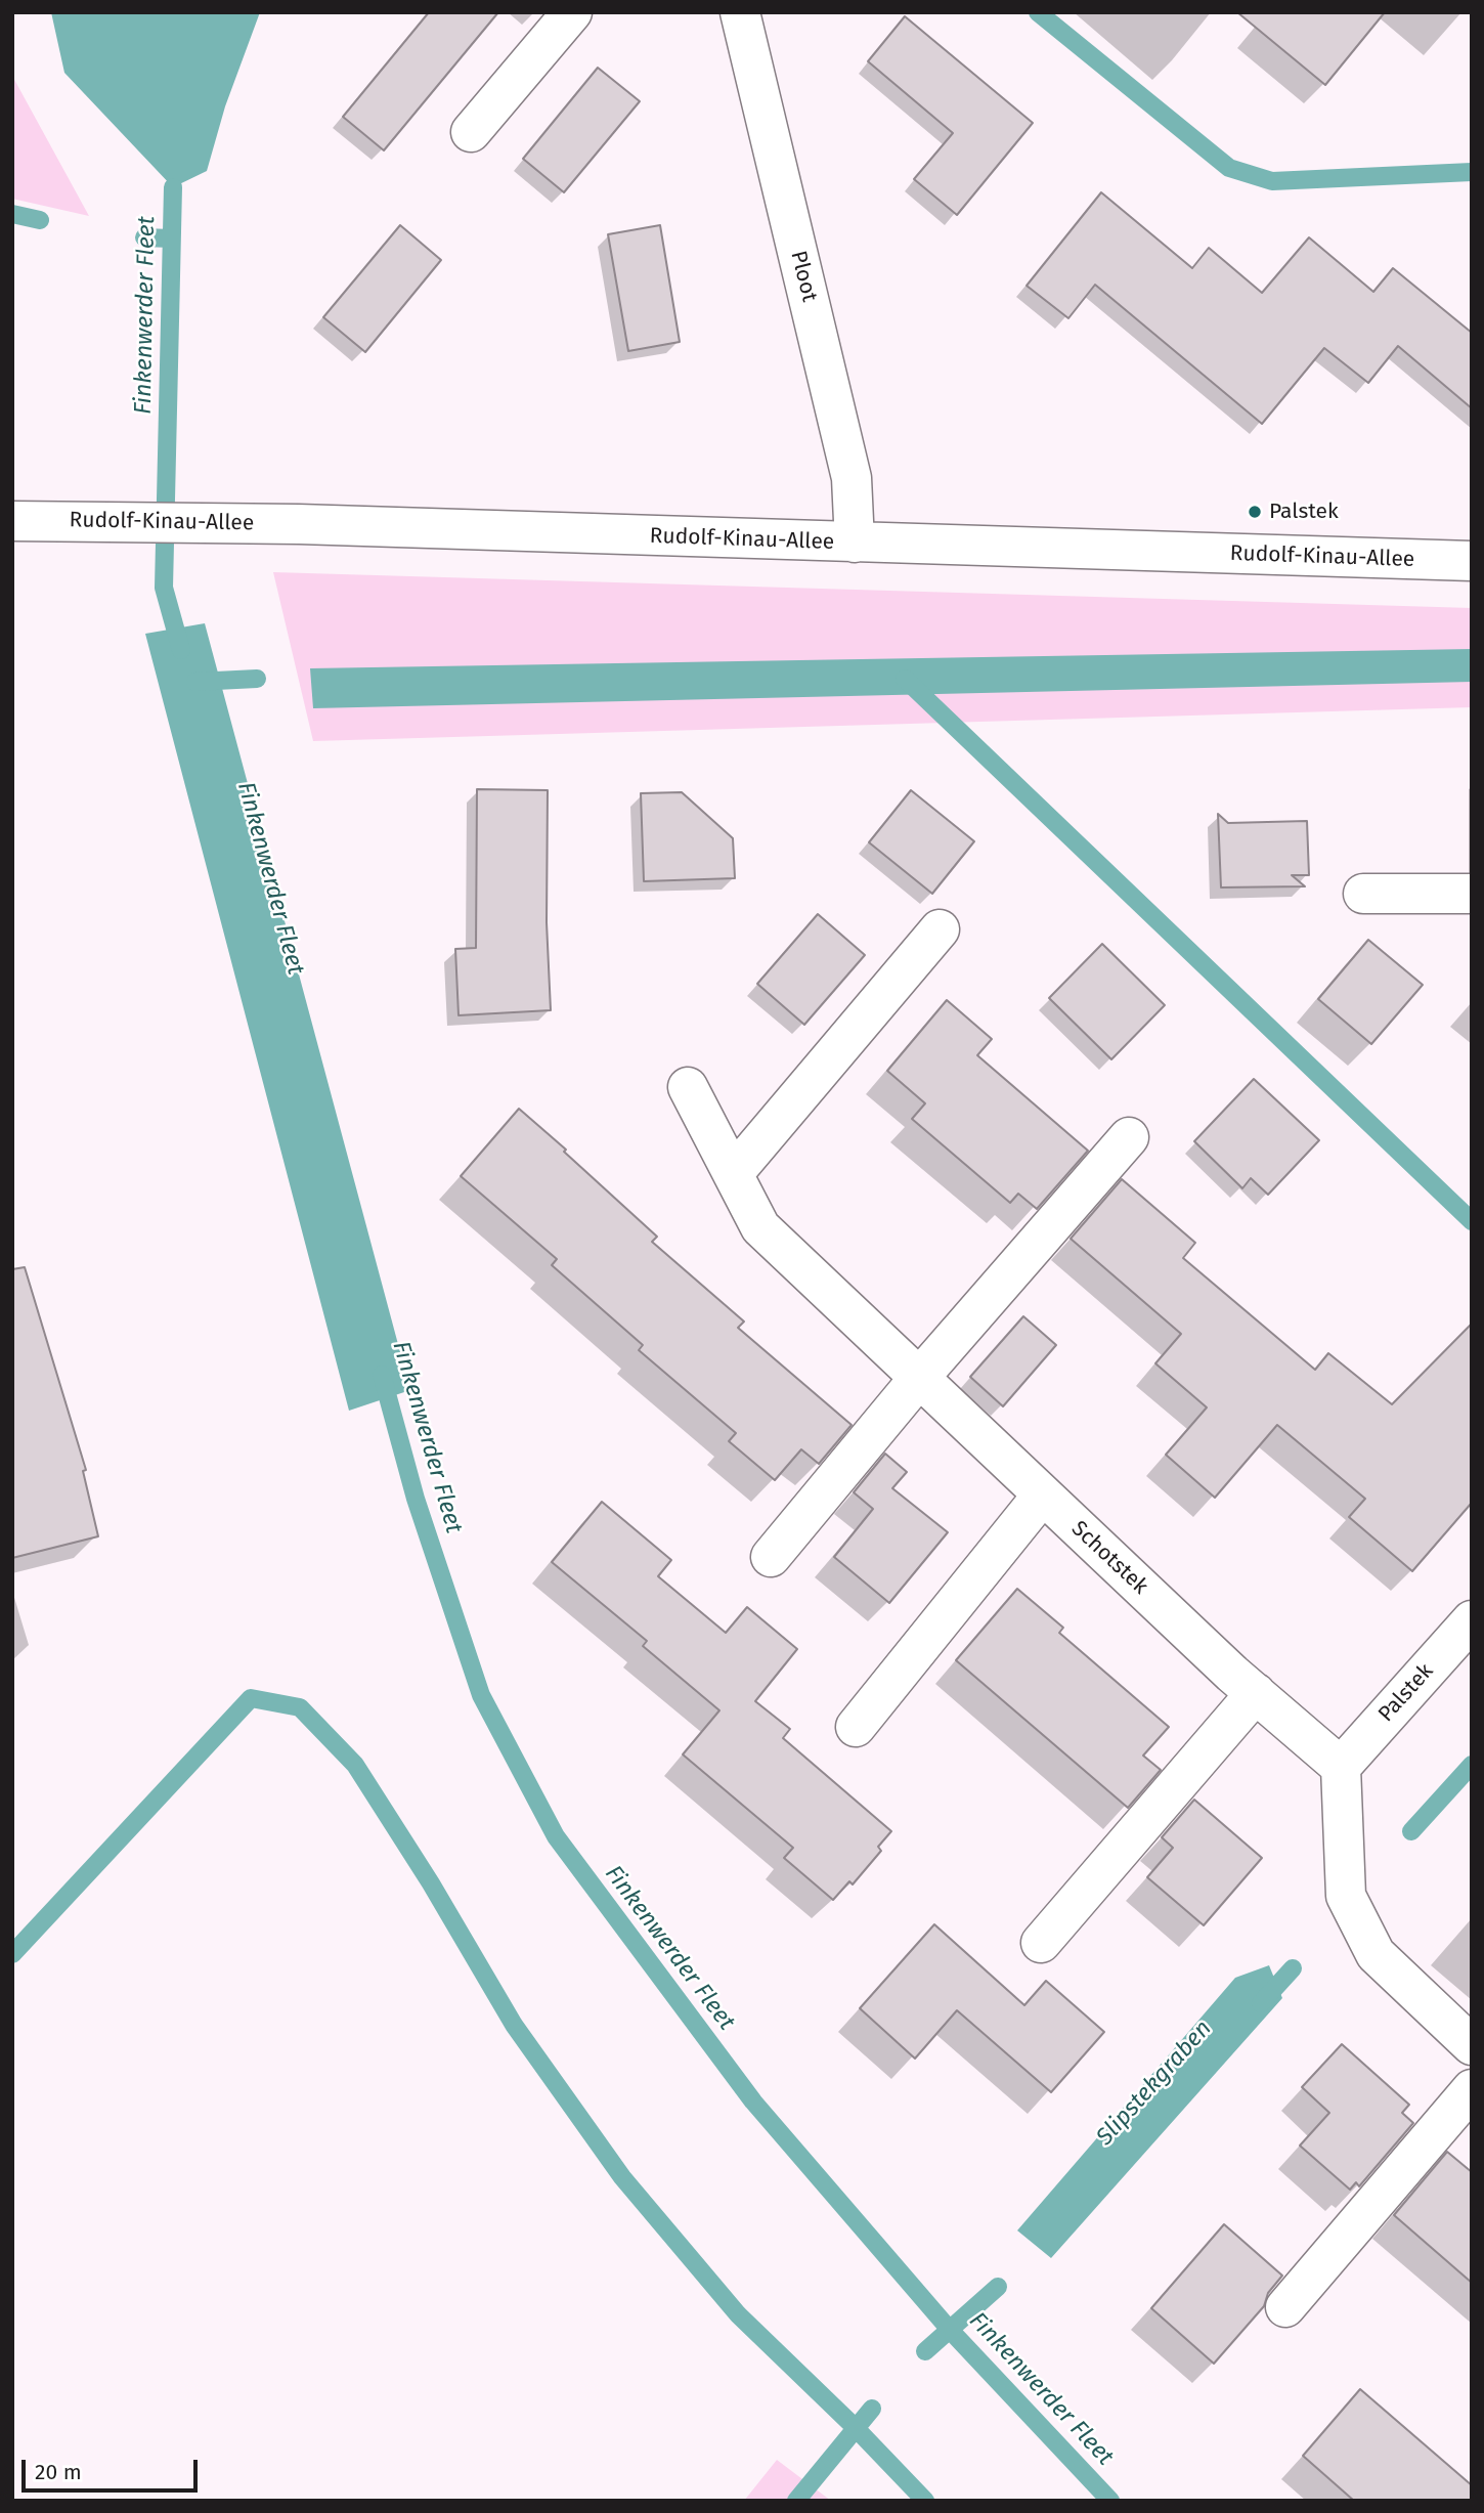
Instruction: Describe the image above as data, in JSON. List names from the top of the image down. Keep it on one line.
{"streets":{"street":["Ploot","Rudolf-Kinau-Allee","Schotstek","Palstek"]},"crossings":[["Ploot","Rudolf-Kinau-Allee"],["Schotstek","Palstek"]],"water":["Finkenwerder Fleet","Slipstekgraben"],"places":["Palstek"],"scale_bar":"20 m"}
